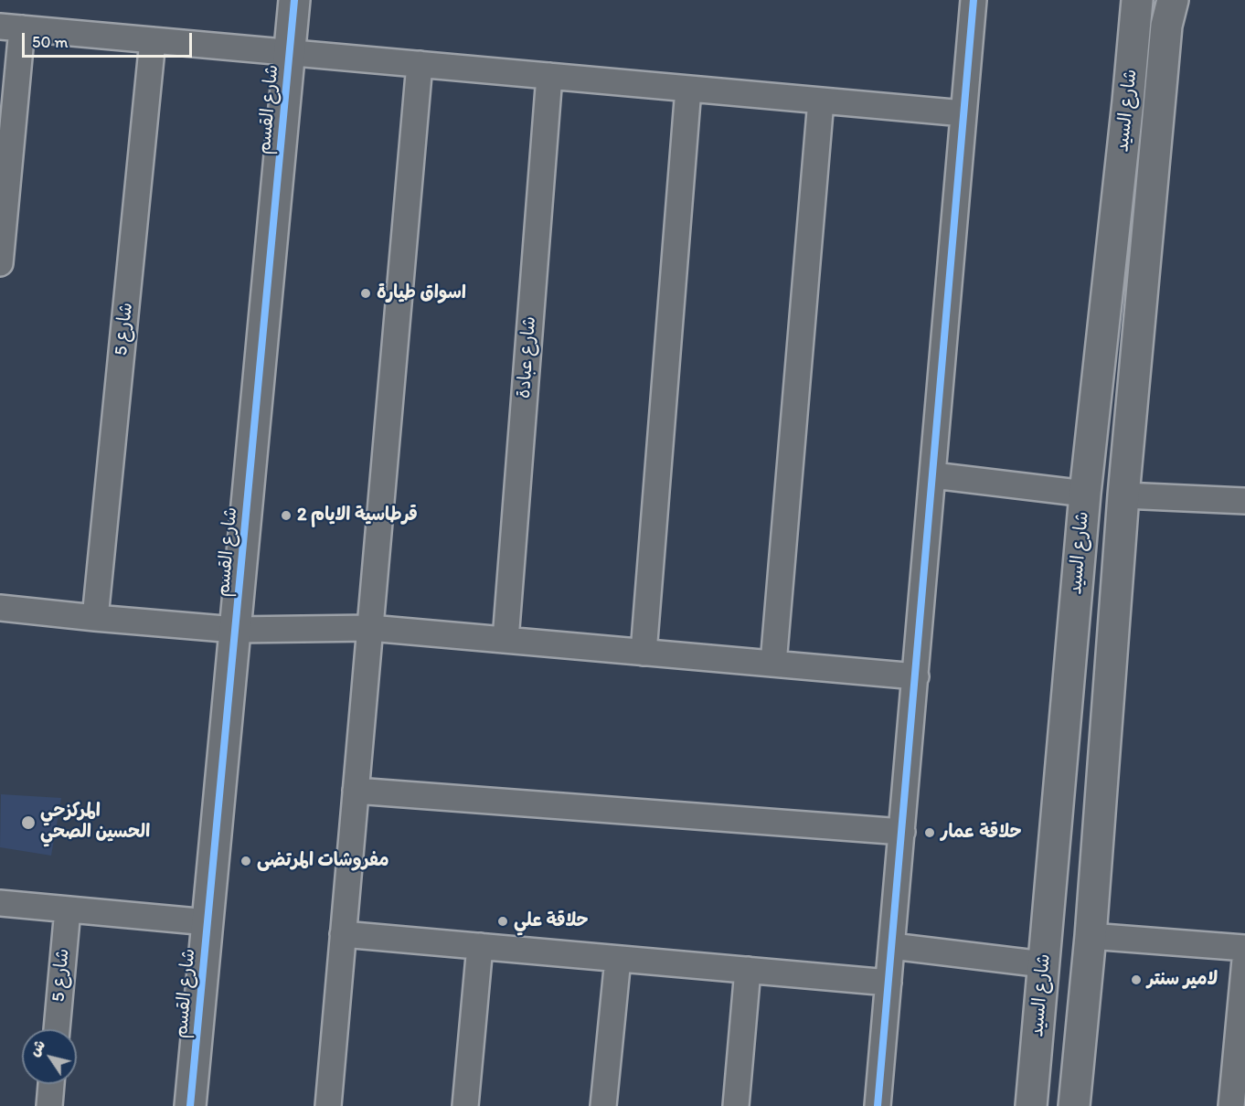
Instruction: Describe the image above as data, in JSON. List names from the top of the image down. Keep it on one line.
{"streets":{"main road":["شارع القسم","شارع السيد"],"street":["شارع 5","شارع عبادة"]},"places":["اسواق طيارة","قرطاسية الايام 2","المركزحي الحسين الصحي","حلاقة عمار","مفروشات المرتضى","حلاقة علي","لامير سنتر"],"scale_bar":"50 m","north":"top left"}
